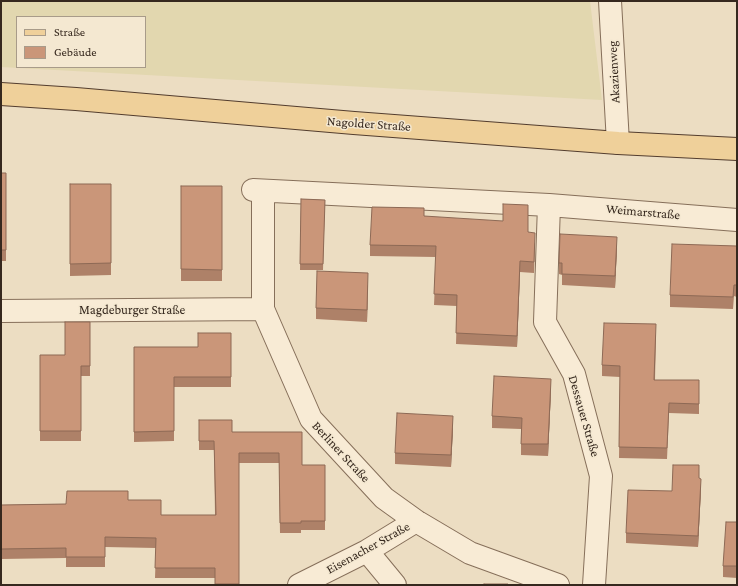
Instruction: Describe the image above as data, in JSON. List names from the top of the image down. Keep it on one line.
{"streets":{"main road":["Nagolder Straße"],"street":["Akazienweg","Weimarstraße","Magdeburger Straße","Dessauer Straße","Berliner Straße","Eisenacher Straße"]},"crossings":[["Akazienweg","Nagolder Straße"],["Weimarstraße","Dessauer Straße"],["Weimarstraße","Berliner Straße"],["Magdeburger Straße","Berliner Straße"],["Dessauer Straße","Berliner Straße"],["Berliner Straße","Eisenacher Straße"]],"legend":["Straße","Gebäude"]}
